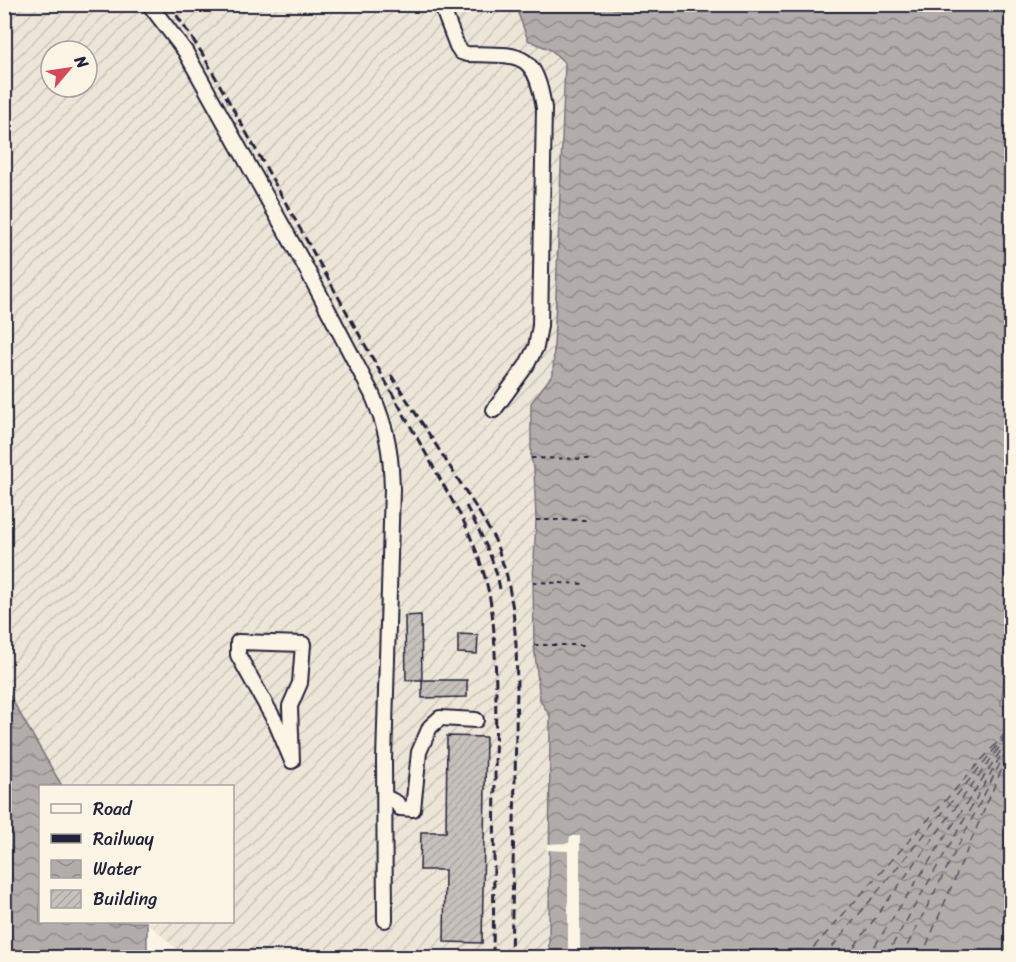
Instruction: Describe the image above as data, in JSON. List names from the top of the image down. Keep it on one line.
{"legend":["Road","Railway","Water","Building"],"north":"top right"}
